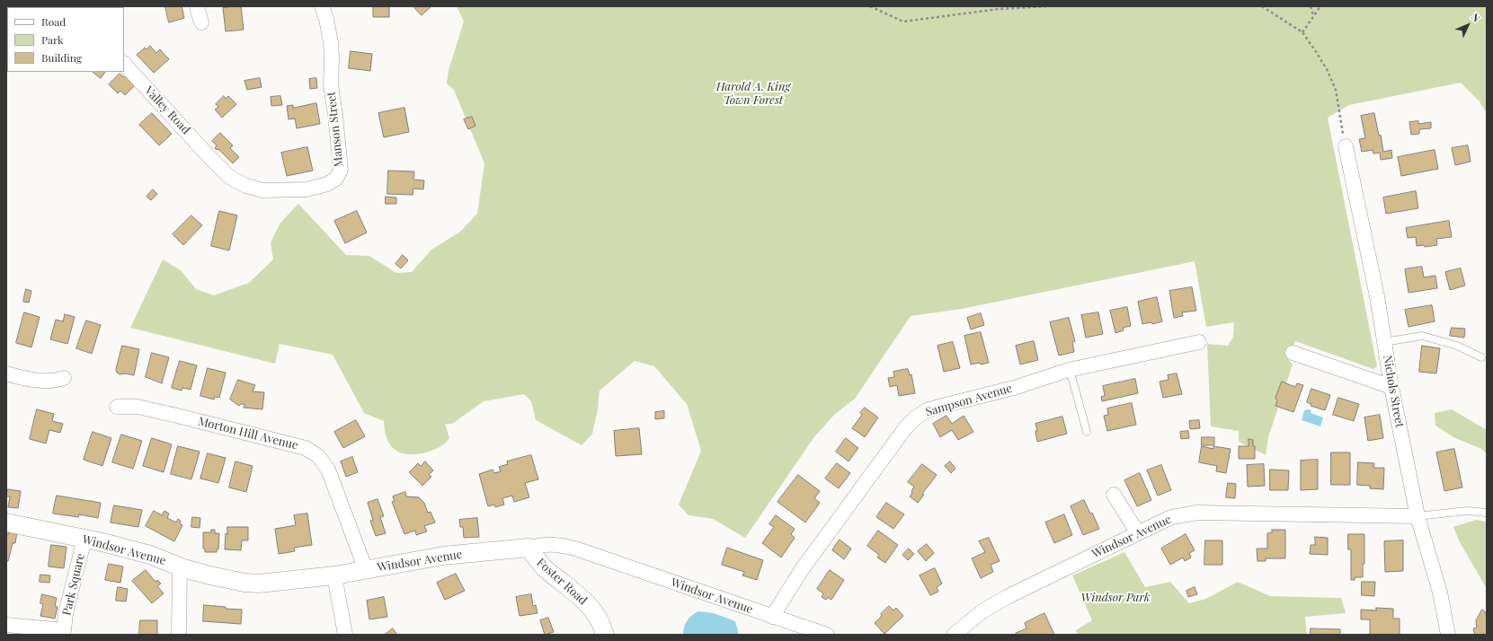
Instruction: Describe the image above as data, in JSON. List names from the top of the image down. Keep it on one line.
{"streets":{"street":["Valley Road","Manson Street","Nichols Street","Sampson Avenue","Morton Hill Avenue","Windsor Avenue","Foster Road","Park Square"]},"crossings":[["Valley Road","Manson Street"],["Nichols Street","Windsor Avenue"],["Sampson Avenue","Windsor Avenue"],["Morton Hill Avenue","Windsor Avenue"],["Windsor Avenue","Foster Road"],["Windsor Avenue","Park Square"]],"parks":["Harold A. King Town Forest","Windsor Park"],"legend":["Road","Park","Building"],"north":"top right"}
